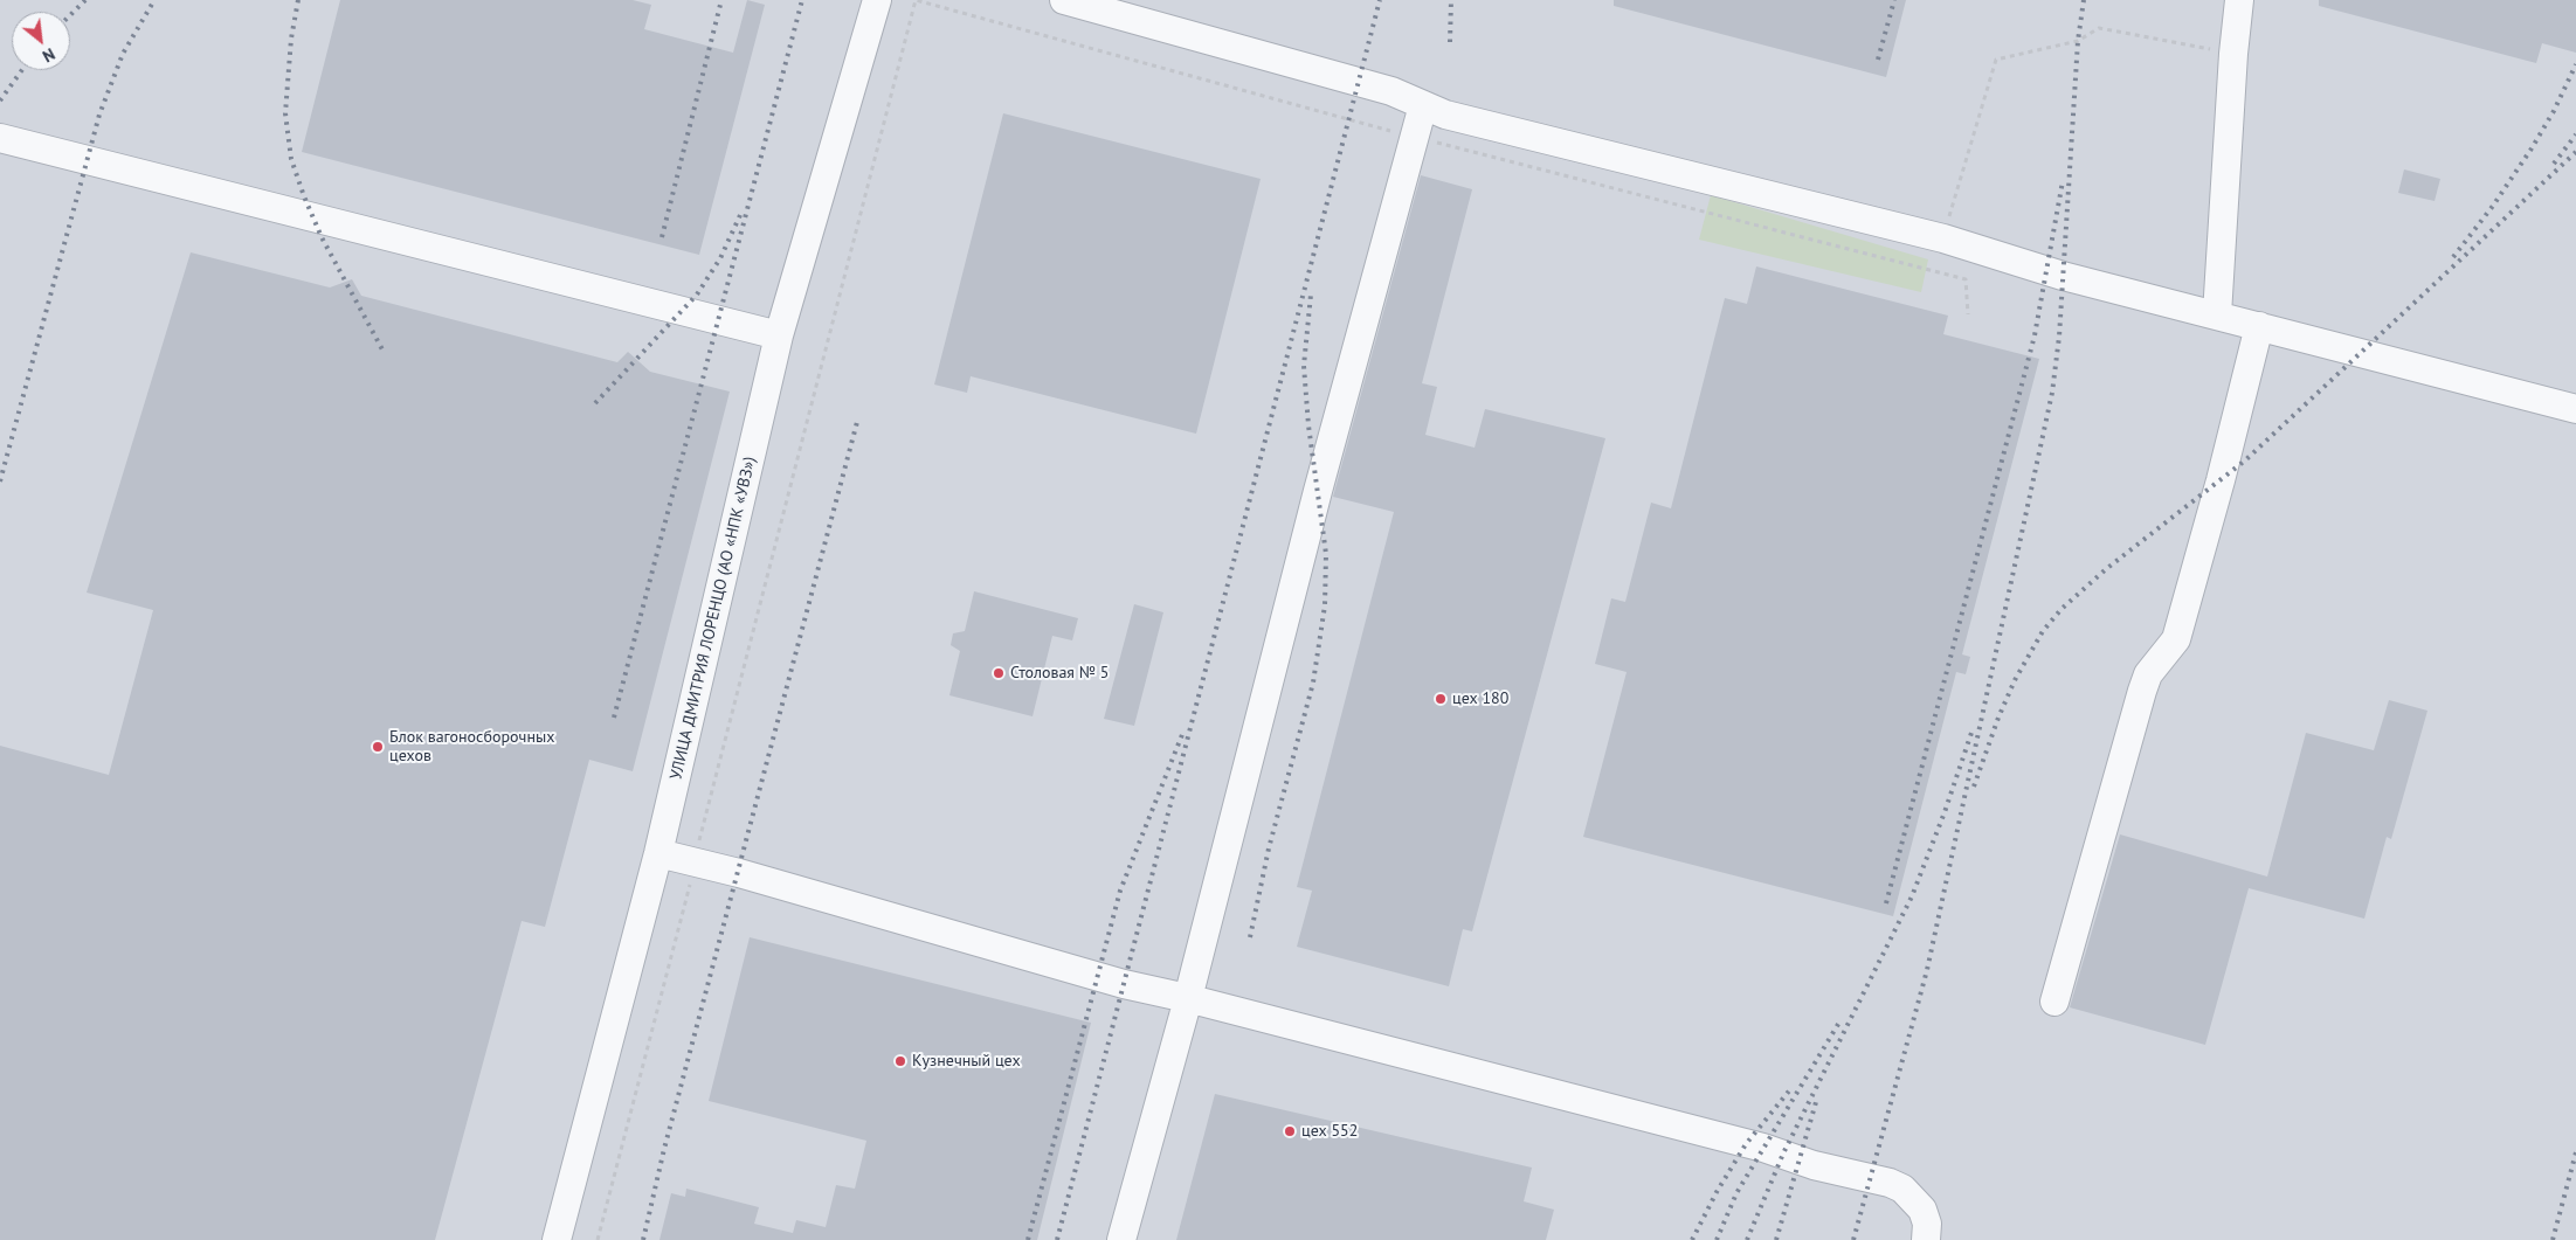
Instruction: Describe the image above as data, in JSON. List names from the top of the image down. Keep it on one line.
{"streets":{"lane":["УЛИЦА ДМИТРИЯ ЛОРЕНЦО (АО «НПК «УВЗ»)"]},"places":["Столовая № 5","цех 180","Блок вагоносборочных цехов","Кузнечный цех","цех 552"],"north":"bottom right"}
